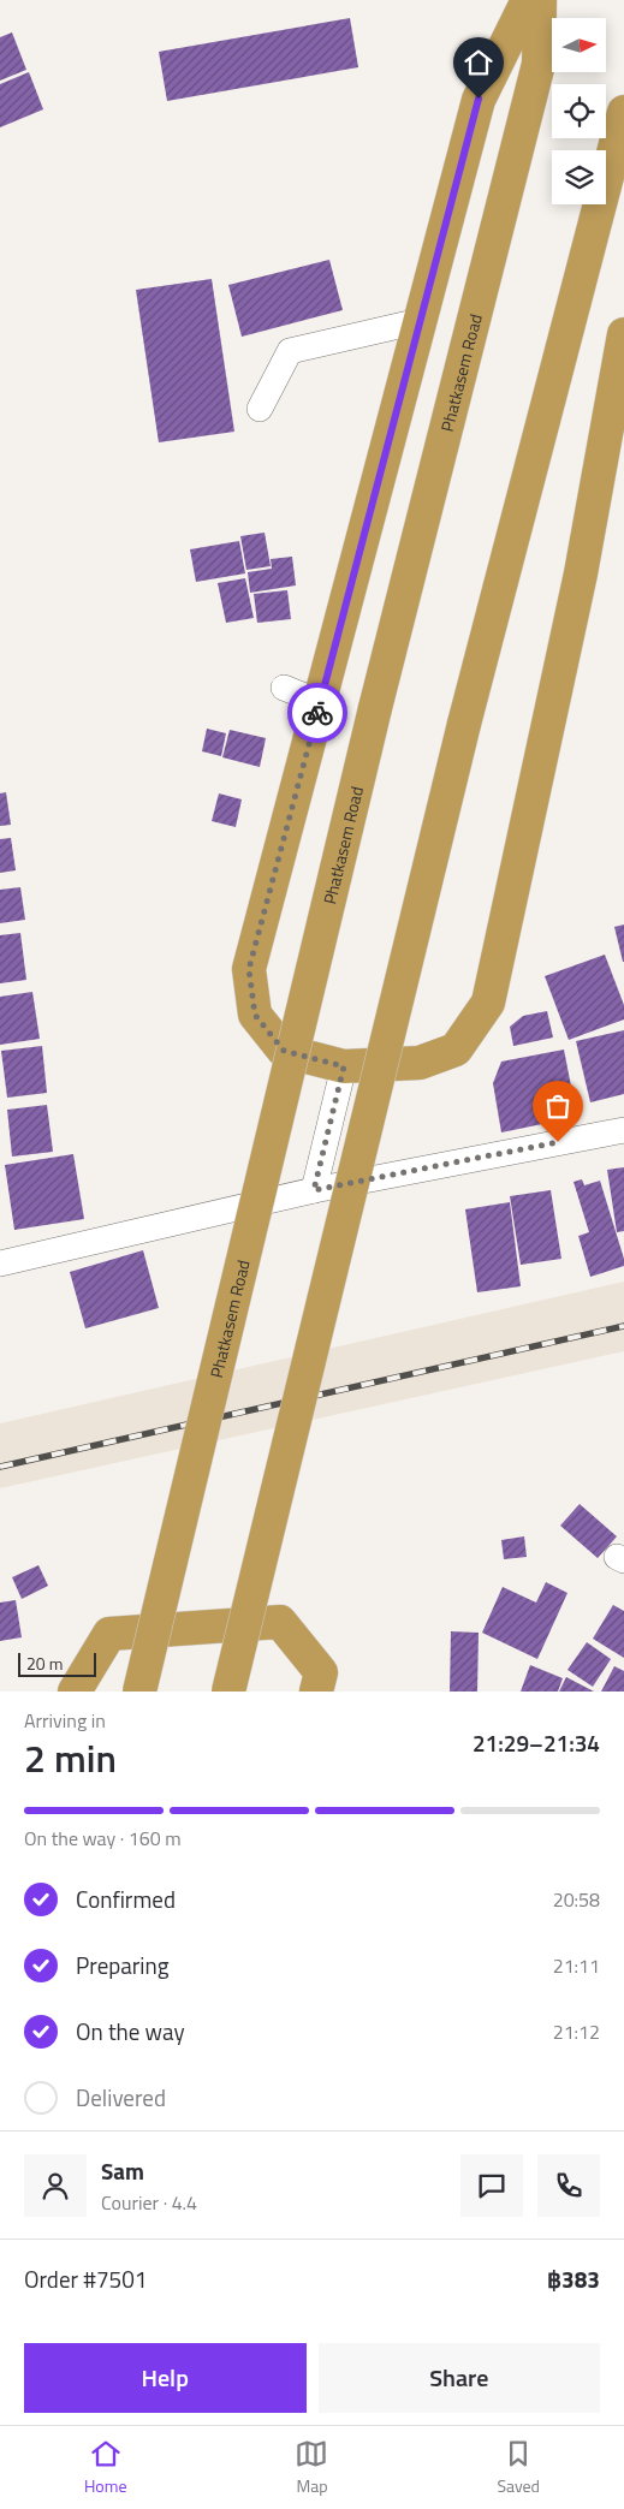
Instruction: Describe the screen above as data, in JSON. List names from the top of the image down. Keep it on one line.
{"streets":{"highway":["Phatkasem Road"]},"scale_bar":"20 m","north":"right","page":{"scale":"20 m","heading":["2 min","Arriving in","21:29–21:34"],"panel":["Sam","Courier · 4.4","Order #7501","฿383"],"bar":"On the way · 160 m","list":[["Confirmed","20:58"],["Preparing","21:11"],["On the way","21:12"],"Delivered"],"buttons":["Help","Share"],"tabs":["Home","Map","Saved"]}}
